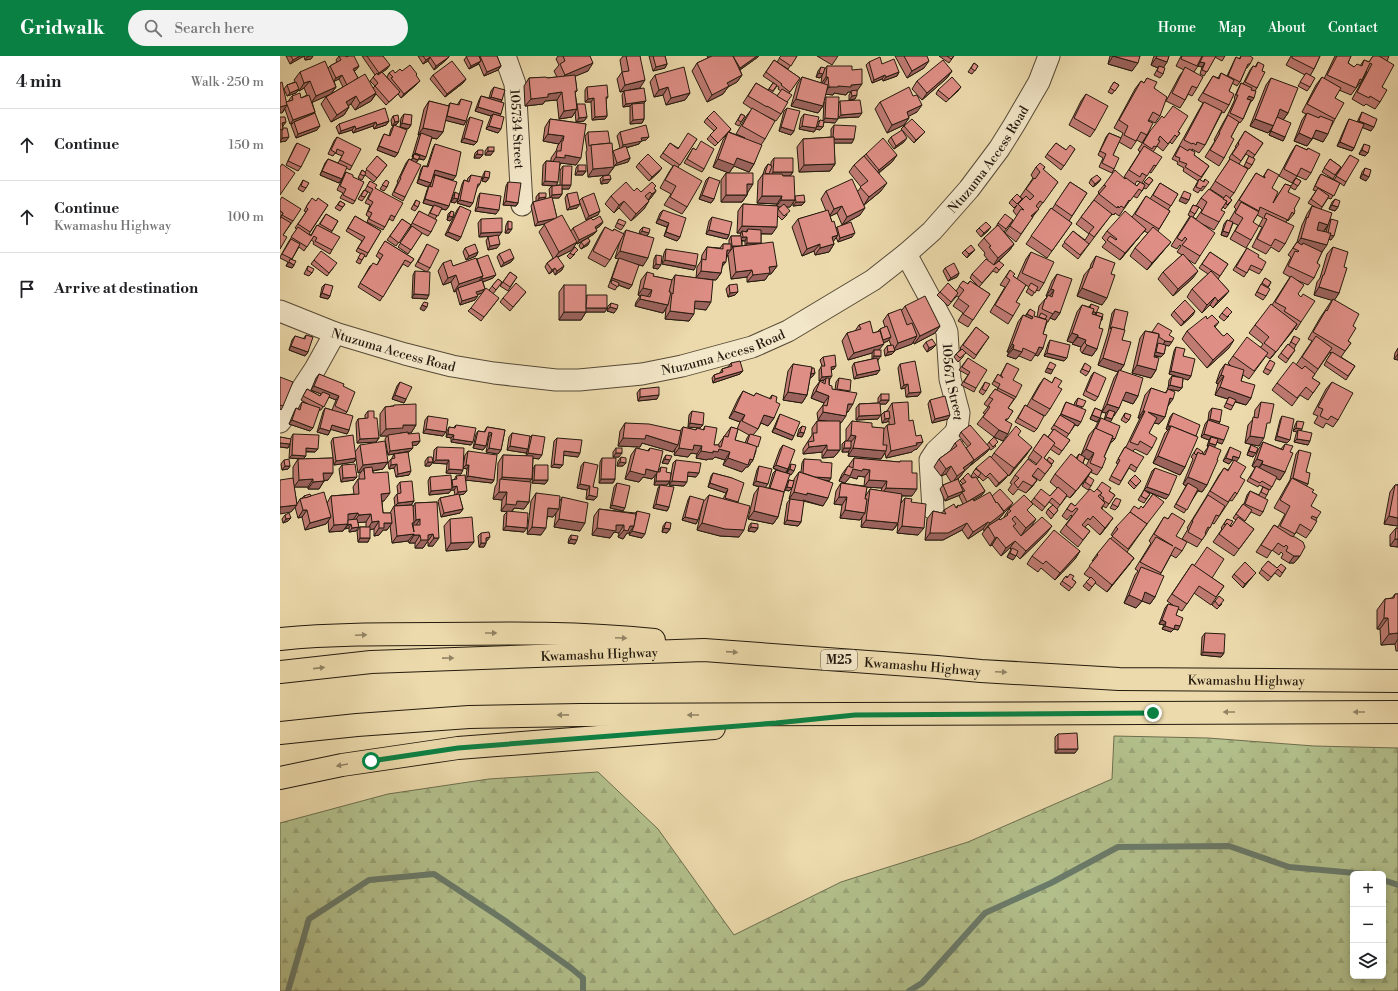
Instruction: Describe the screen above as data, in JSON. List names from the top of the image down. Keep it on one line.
{"streets":{"main road":["Kwamashu Highway","M25"],"street":["105734 Street","Ntuzuma Access Road","105671 Street"]},"crossings":[["Ntuzuma Access Road","105671 Street"]],"page":{"header":"Gridwalk","search":"Search here","nav":["Home","Map","About","Contact"],"heading":["4 min","Walk · 250 m"],"list":[["Continue","150 m"],["Continue","Kwamashu Highway","100 m"],"Arrive at destination"],"map_buttons":["+","−"]}}
